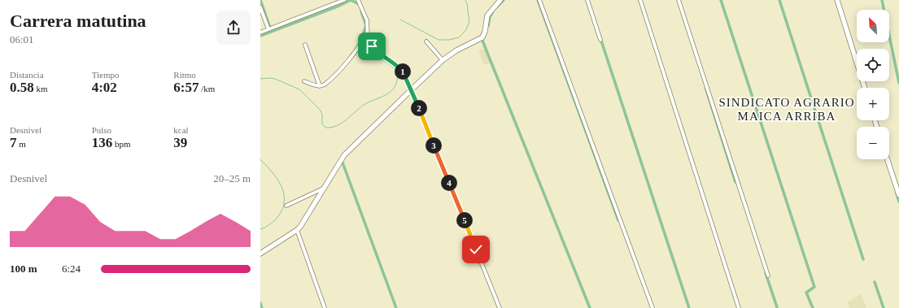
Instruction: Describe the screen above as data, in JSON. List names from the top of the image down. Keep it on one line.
{"districts":["SINDICATO AGRARIO MAICA ARRIBA"],"north":"top left","page":{"heading":["Carrera matutina","06:01"],"map_buttons":["+","−"],"stats":[["Distancia","0.58 km"],["Tiempo","4:02"],["Ritmo","6:57 /km"],["Desnivel","7 m"],["Pulso","136 bpm"],["kcal","39"]],"pins":["1","2","3","4","5"],"chart":["Desnivel","20–25 m"],"list":[{"name":"100 m","note":"6:24"}]}}
